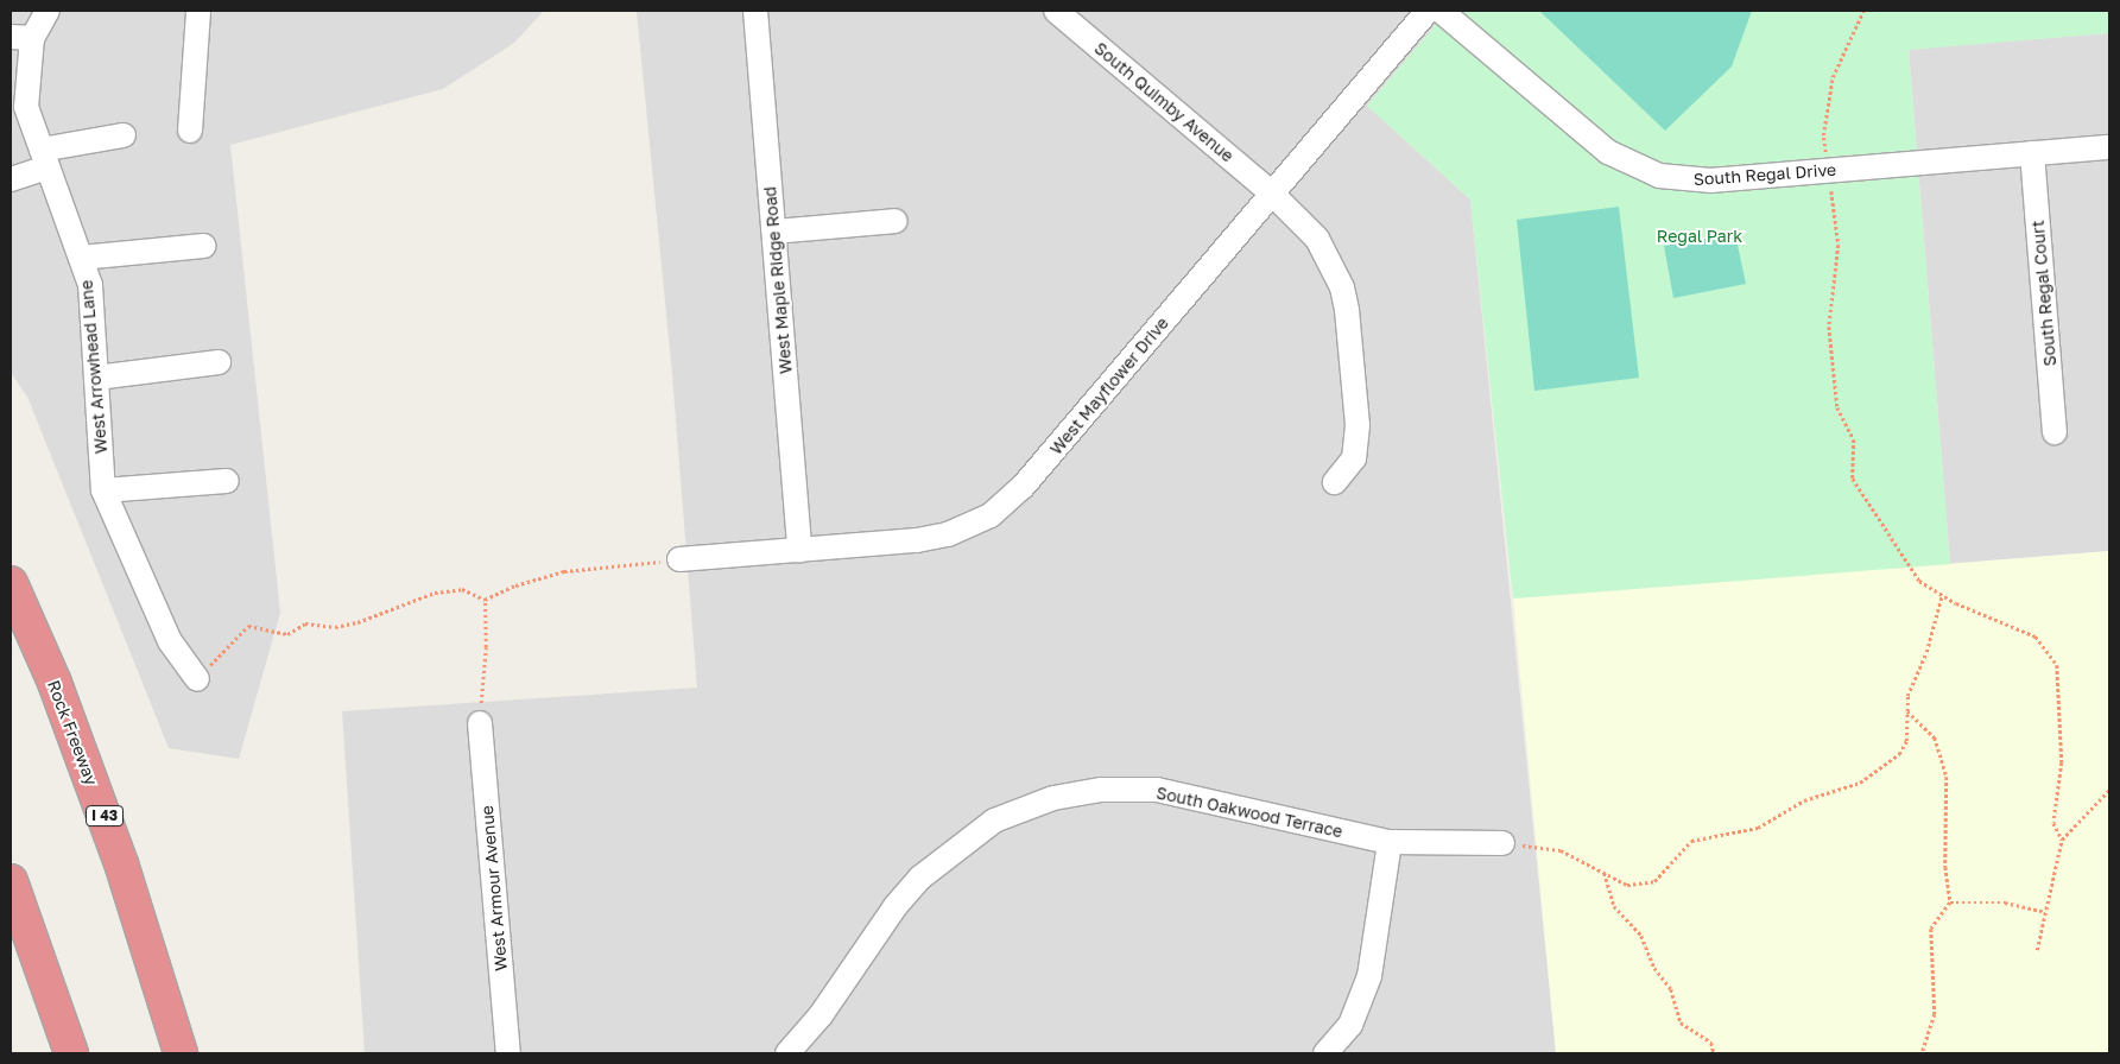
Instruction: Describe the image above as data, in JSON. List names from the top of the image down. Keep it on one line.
{"streets":{"highway":["Rock Freeway","I 43"],"street":["South Quimby Avenue","South Regal Drive","West Maple Ridge Road","South Regal Court","West Arrowhead Lane","West Mayflower Drive","South Oakwood Terrace","West Armour Avenue"]},"crossings":[["South Quimby Avenue","West Mayflower Drive"],["South Regal Drive","South Regal Court"],["West Maple Ridge Road","West Mayflower Drive"]],"parks":["Regal Park"]}
